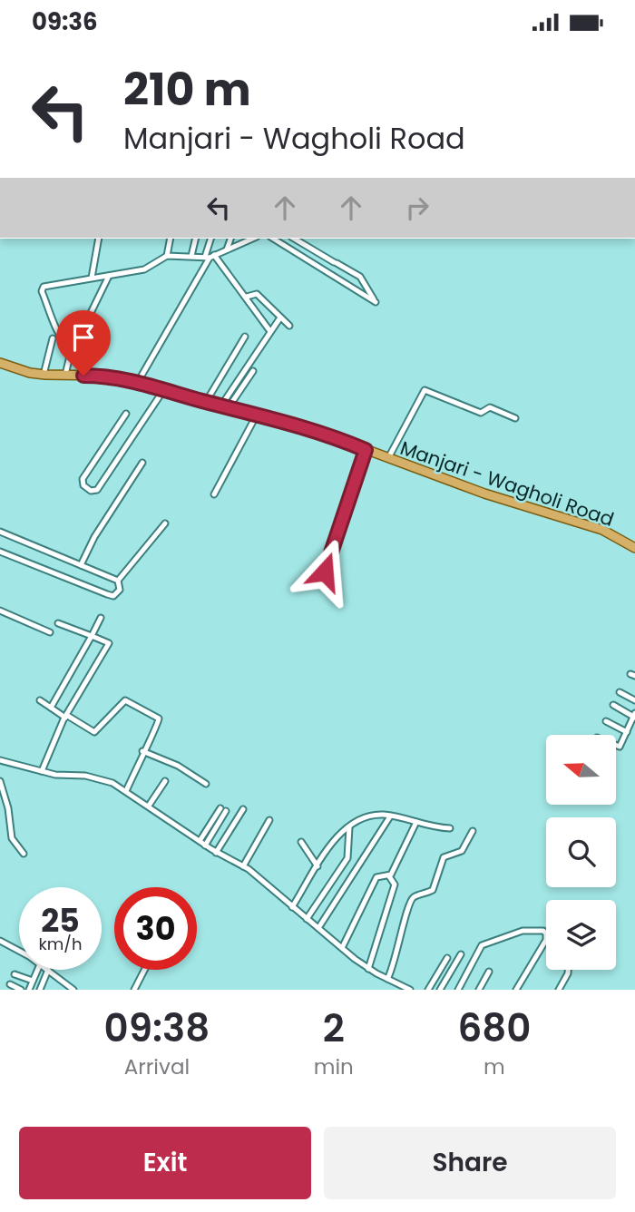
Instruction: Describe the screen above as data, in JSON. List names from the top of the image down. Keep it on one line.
{"streets":{"main road":["Manjari - Wagholi Road"]},"north":"left","page":{"status":"09:36","turn":["210 m","Manjari - Wagholi Road"],"speed":"25 km/h","limit":"30","eta":["09:38","Arrival","2","min","680","m"],"buttons":["Exit","Share"]}}
